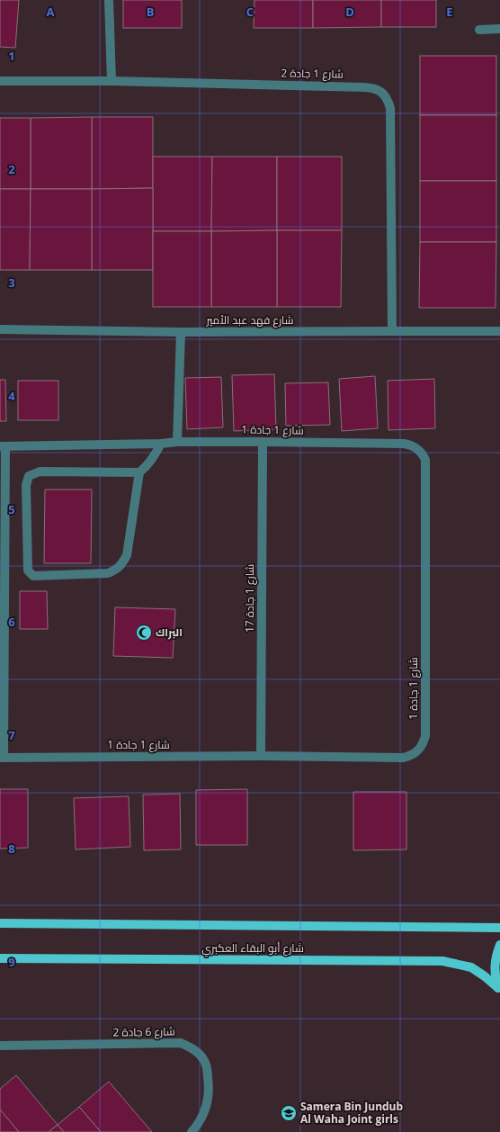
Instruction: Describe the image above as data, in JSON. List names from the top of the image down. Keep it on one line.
{"streets":{"main road":["شارع أبو البقاء العكبري"],"street":["شارع 1 جادة 2","شارع فهد عبد الأمير","شارع 1 جادة 1","شارع 1 جادة 17","شارع 6 جادة 2"]},"crossings":[["شارع 1 جادة 2","شارع فهد عبد الأمير"],["شارع 1 جادة 1","شارع 1 جادة 17"]],"places":{"mosque":["البراك"],"school or university":["Samera Bin Jundub Al Waha Joint girls"]},"grid":{"columns":["A","B","C","D","E"],"rows":["1","2","3","4","5","6","7","8","9"]}}
